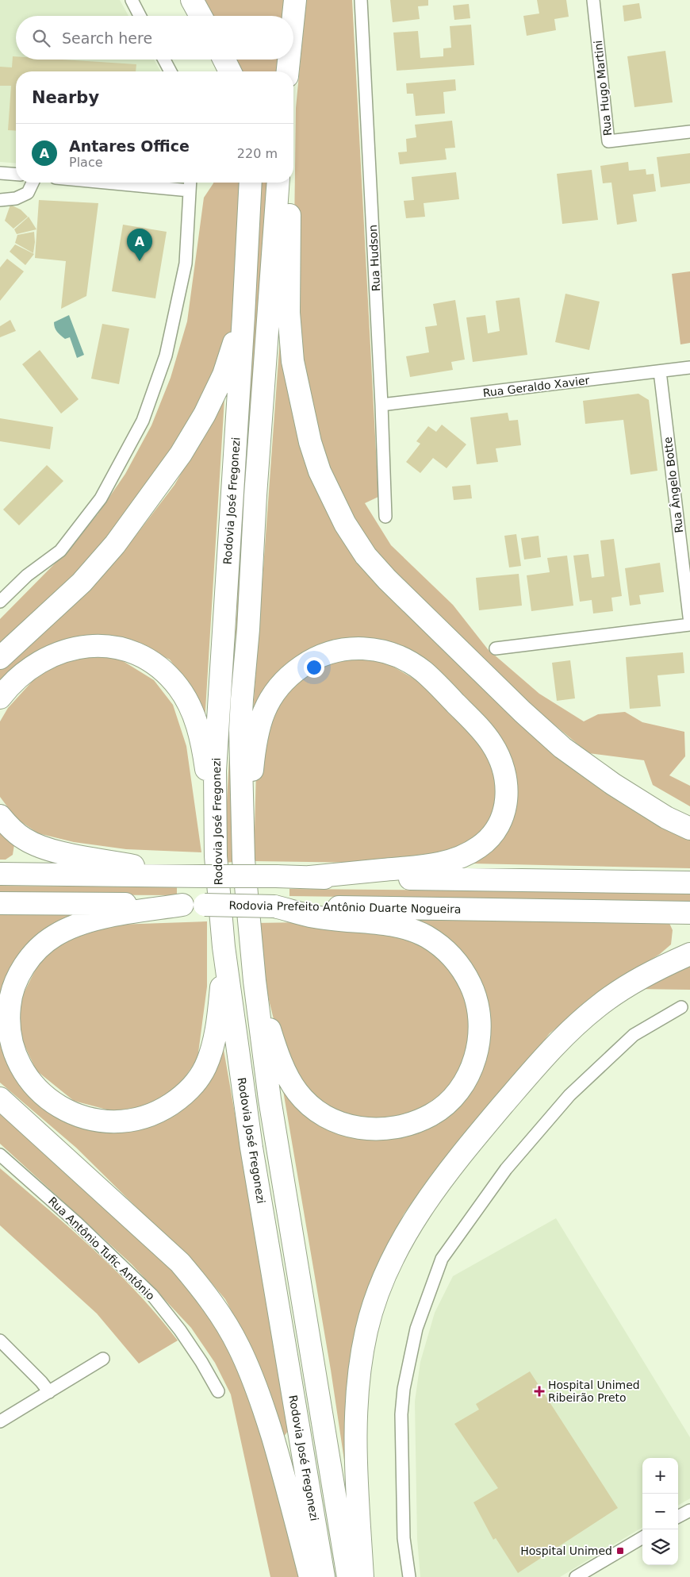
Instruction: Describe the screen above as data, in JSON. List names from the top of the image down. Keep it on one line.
{"streets":{"highway":["Rodovia José Fregonezi","Rodovia Prefeito Antônio Duarte Nogueira"],"street":["Rua Hugo Martini","Rua Hudson","Rua Geraldo Xavier","Rua Ângelo Botte","Rua Antônio Tufic Antônio"]},"crossings":[["Rua Hudson","Rua Geraldo Xavier"],["Rua Geraldo Xavier","Rua Ângelo Botte"]],"places":{"health":["Hospital Unimed Ribeirão Preto"],"transit":["Hospital Unimed"]},"page":{"search":"Search here","heading":"Nearby","list":[{"mark":"A","name":"Antares Office","note":"Place","value":"220 m"}],"pins":"A","map_buttons":["+","−"]}}
